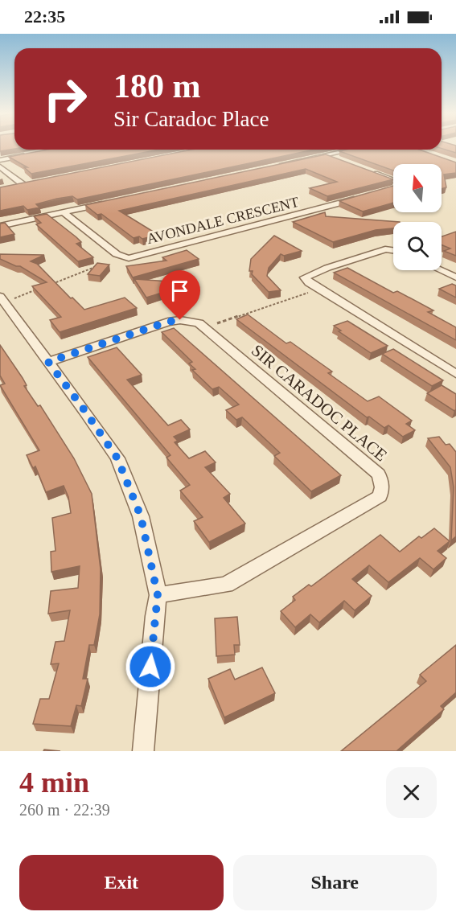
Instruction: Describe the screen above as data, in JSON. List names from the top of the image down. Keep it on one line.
{"streets":{"street":["AVONDALE CRESCENT","SIR CARADOC PLACE"]},"north":"top","page":{"status":"22:35","turn":["180 m","Sir Caradoc Place"],"heading":["4 min","260 m · 22:39"],"buttons":["Exit","Share"]}}
